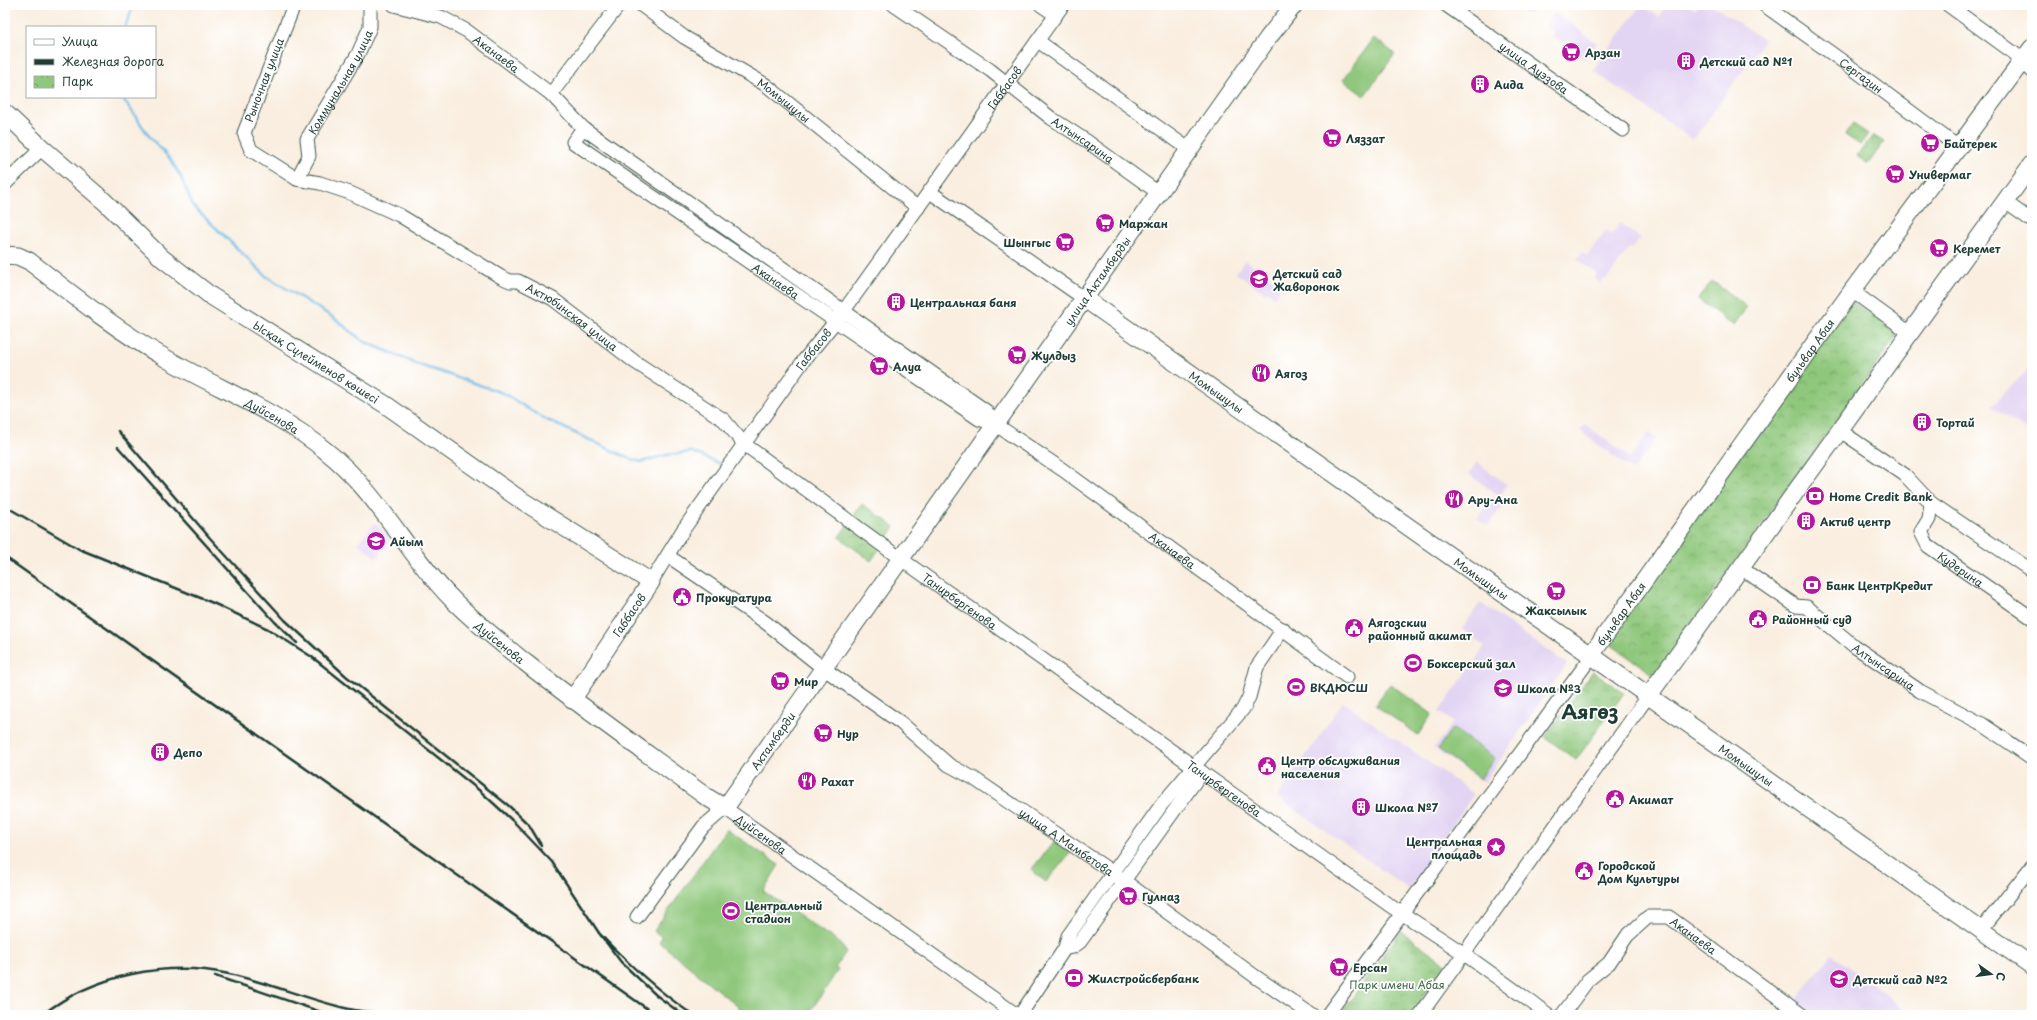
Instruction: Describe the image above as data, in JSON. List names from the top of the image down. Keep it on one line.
{"streets":{"main road":["Габбасов","Момышулы","улица Актамберды","бульвар Абая","Ысқақ Сүлейменов көшесі","Дуйсенова","Актамберди"],"street":["Аканаева","улица Ауэзова","Сергазин","Рыночная улица","Коммунальная улица","Алтынсарина","Актюбинская улица","Кудерина","Танирбергенова","улица А.Мамбетова"]},"crossings":[["Аканаева","Габбасов"],["Аканаева","улица Актамберды"],["Сергазин","бульвар Абая"],["Рыночная улица","Коммунальная улица"],["Рыночная улица","Актюбинская улица"],["Коммунальная улица","Актюбинская улица"],["Габбасов","Момышулы"],["Габбасов","Алтынсарина"],["Габбасов","Актюбинская улица"],["Габбасов","Ысқақ Сүлейменов көшесі"],["Габбасов","Дуйсенова"],["Габбасов","улица А.Мамбетова"],["Момышулы","улица Актамберды"],["Момышулы","бульвар Абая"],["Алтынсарина","улица Актамберды"],["улица Актамберды","Актюбинская улица"],["улица Актамберды","Танирбергенова"],["улица Актамберды","Актамберди"],["Актюбинская улица","Танирбергенова"],["Актюбинская улица","Актамберди"],["Дуйсенова","Актамберди"],["Танирбергенова","Актамберди"],["Актамберди","улица А.Мамбетова"]],"districts":["Аягөз"],"parks":["Парк имени Абая"],"places":{"supermarket":["Арзан","Ляззат","Байтерек","Универмаг","Маржан","Шынгыс","Керемет","Жулдыз","Алуа","Жаксылык","Мир","Нур","Гулназ","Ерсан"],"building":["Детский сад №1","Аида","Центральная баня","Тортай","Актив центр","Депо","Школа №7"],"school or university":["Детский сад Жаворонок","Айым","Школа №3","Детский сад №2"],"restaurant":["Аягоз","Ару-Ана","Рахат"],"bank":["Home Credit Bank","Банк ЦентрКредит","Жилстройсбербанк"],"public building":["Прокуратура","Районный суд","Аягозскии районный акимат","Центр обслуживания населения","Акимат","Городской Дом Культуры"],"sports":["Боксерский зал","ВКДЮСШ","Центральный стадион"],"place":["Центральная площадь"]},"legend":["Улица","Железная дорога","Парк"],"north":"right"}
